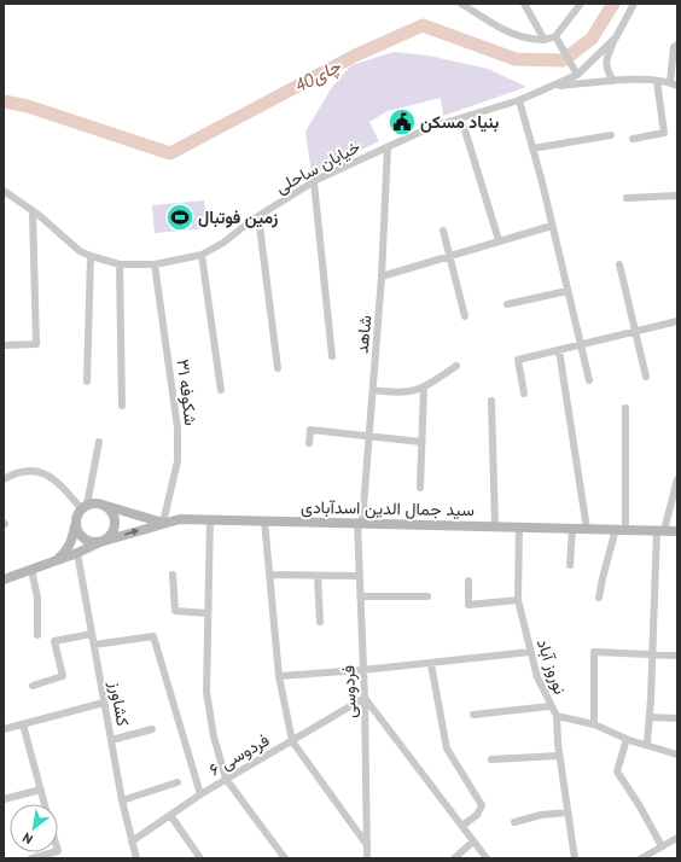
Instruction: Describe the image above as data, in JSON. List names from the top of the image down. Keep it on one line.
{"streets":{"main road":["سید جمال الدین اسدآبادی"],"street":["خیابان ساحلی","شاهد","شکوفه ۳۱","نوروز آباد","فردوسی","کشاورز","فردوسی ۶"]},"crossings":[["خیابان ساحلی","شاهد"],["خیابان ساحلی","شکوفه ۳۱"],["شاهد","سید جمال الدین اسدآبادی"],["شاهد","فردوسی"],["شکوفه ۳۱","سید جمال الدین اسدآبادی"],["سید جمال الدین اسدآبادی","نوروز آباد"],["سید جمال الدین اسدآبادی","فردوسی"],["سید جمال الدین اسدآبادی","کشاورز"],["فردوسی","فردوسی ۶"],["کشاورز","فردوسی ۶"]],"water":["40چای"],"places":{"public building":["بنیاد مسکن"],"sports":["زمین فوتبال"]},"north":"bottom left"}
